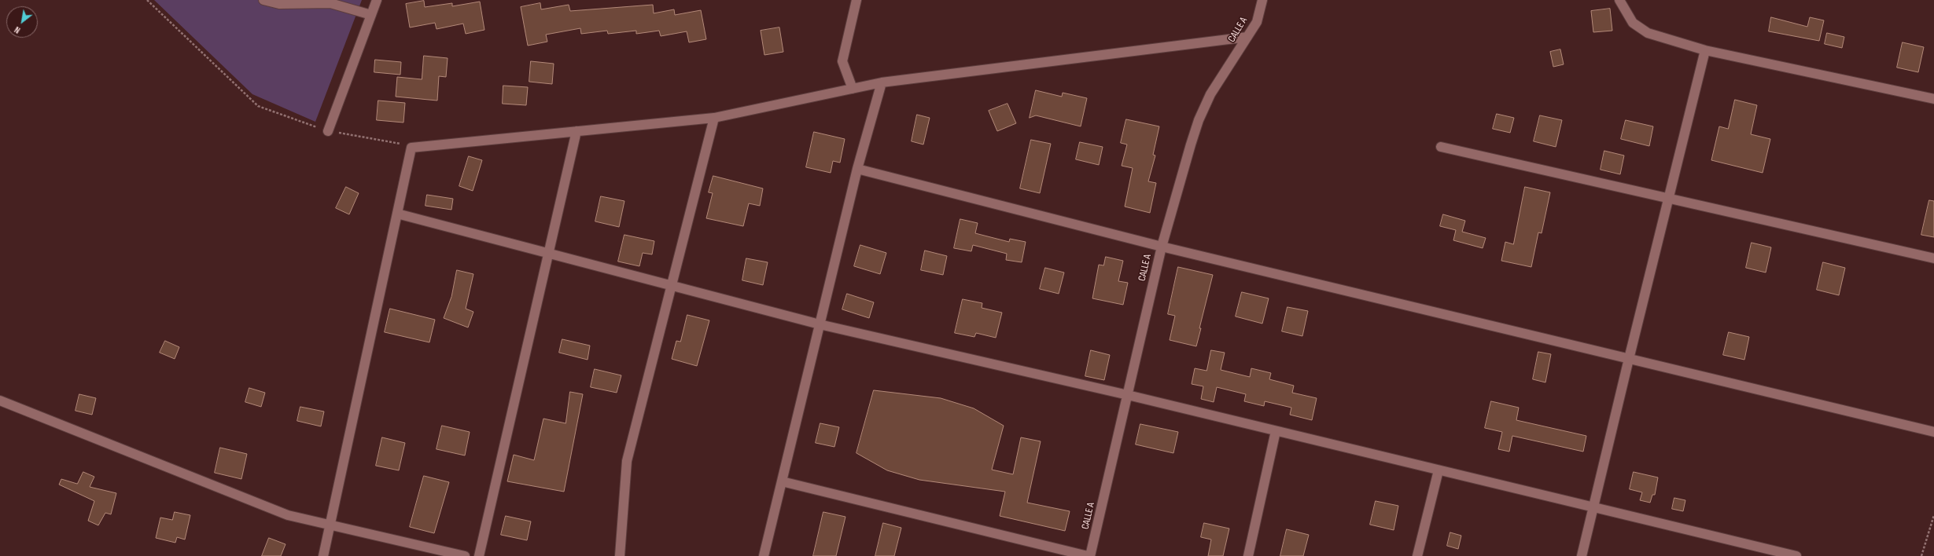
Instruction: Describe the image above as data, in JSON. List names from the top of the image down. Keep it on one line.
{"streets":{"street":["CALLE A"]},"north":"bottom left"}
